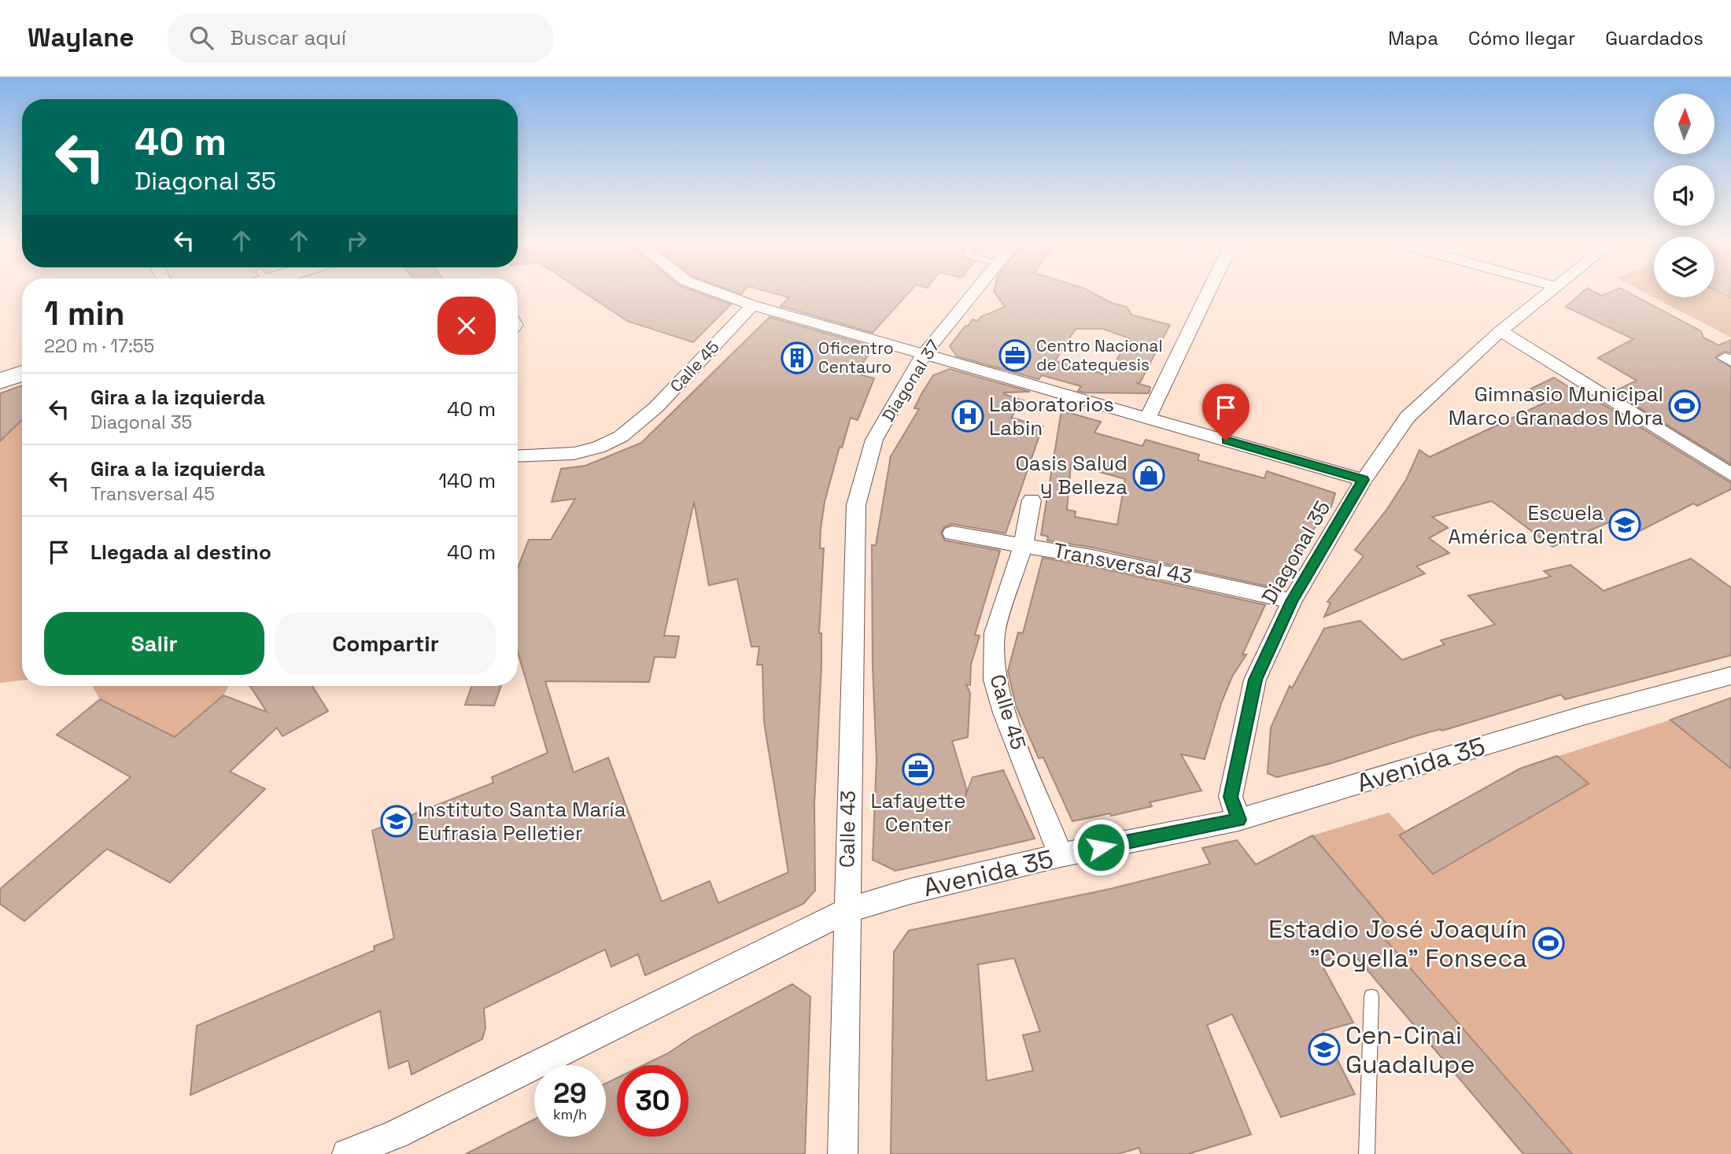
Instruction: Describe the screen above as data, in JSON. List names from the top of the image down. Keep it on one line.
{"streets":{"street":["Calle 45","Diagonal 37","Diagonal 35","Transversal 43","Avenida 35","Calle 43"]},"crossings":[["Calle 45","Transversal 43"],["Calle 45","Avenida 35"],["Diagonal 37","Calle 43"],["Diagonal 35","Transversal 43"],["Diagonal 35","Avenida 35"],["Avenida 35","Calle 43"]],"places":{"office":["Centro Nacional de Catequesis","Lafayette Center"],"building":["Oficentro Centauro"],"sports":["Gimnasio Municipal Marco Granados Mora","Estadio José Joaquín \"Coyella\" Fonseca"],"hospital":["Laboratorios Labin"],"shop":["Oasis Salud y Belleza"],"school or university":["Escuela América Central","Instituto Santa María Eufrasia Pelletier","Cen-Cinai Guadalupe"]},"north":"top","page":{"header":"Waylane","search":"Buscar aquí","nav":["Mapa","Cómo llegar","Guardados"],"turn":["40 m","Diagonal 35"],"heading":["1 min","220 m · 17:55"],"list":[{"name":"Gira a la izquierda","note":"Diagonal 35","value":"40 m"},{"name":"Gira a la izquierda","note":"Transversal 45","value":"140 m"},{"name":"Llegada al destino","value":"40 m"}],"buttons":["Salir","Compartir"],"speed":"29 km/h","limit":"30"}}
